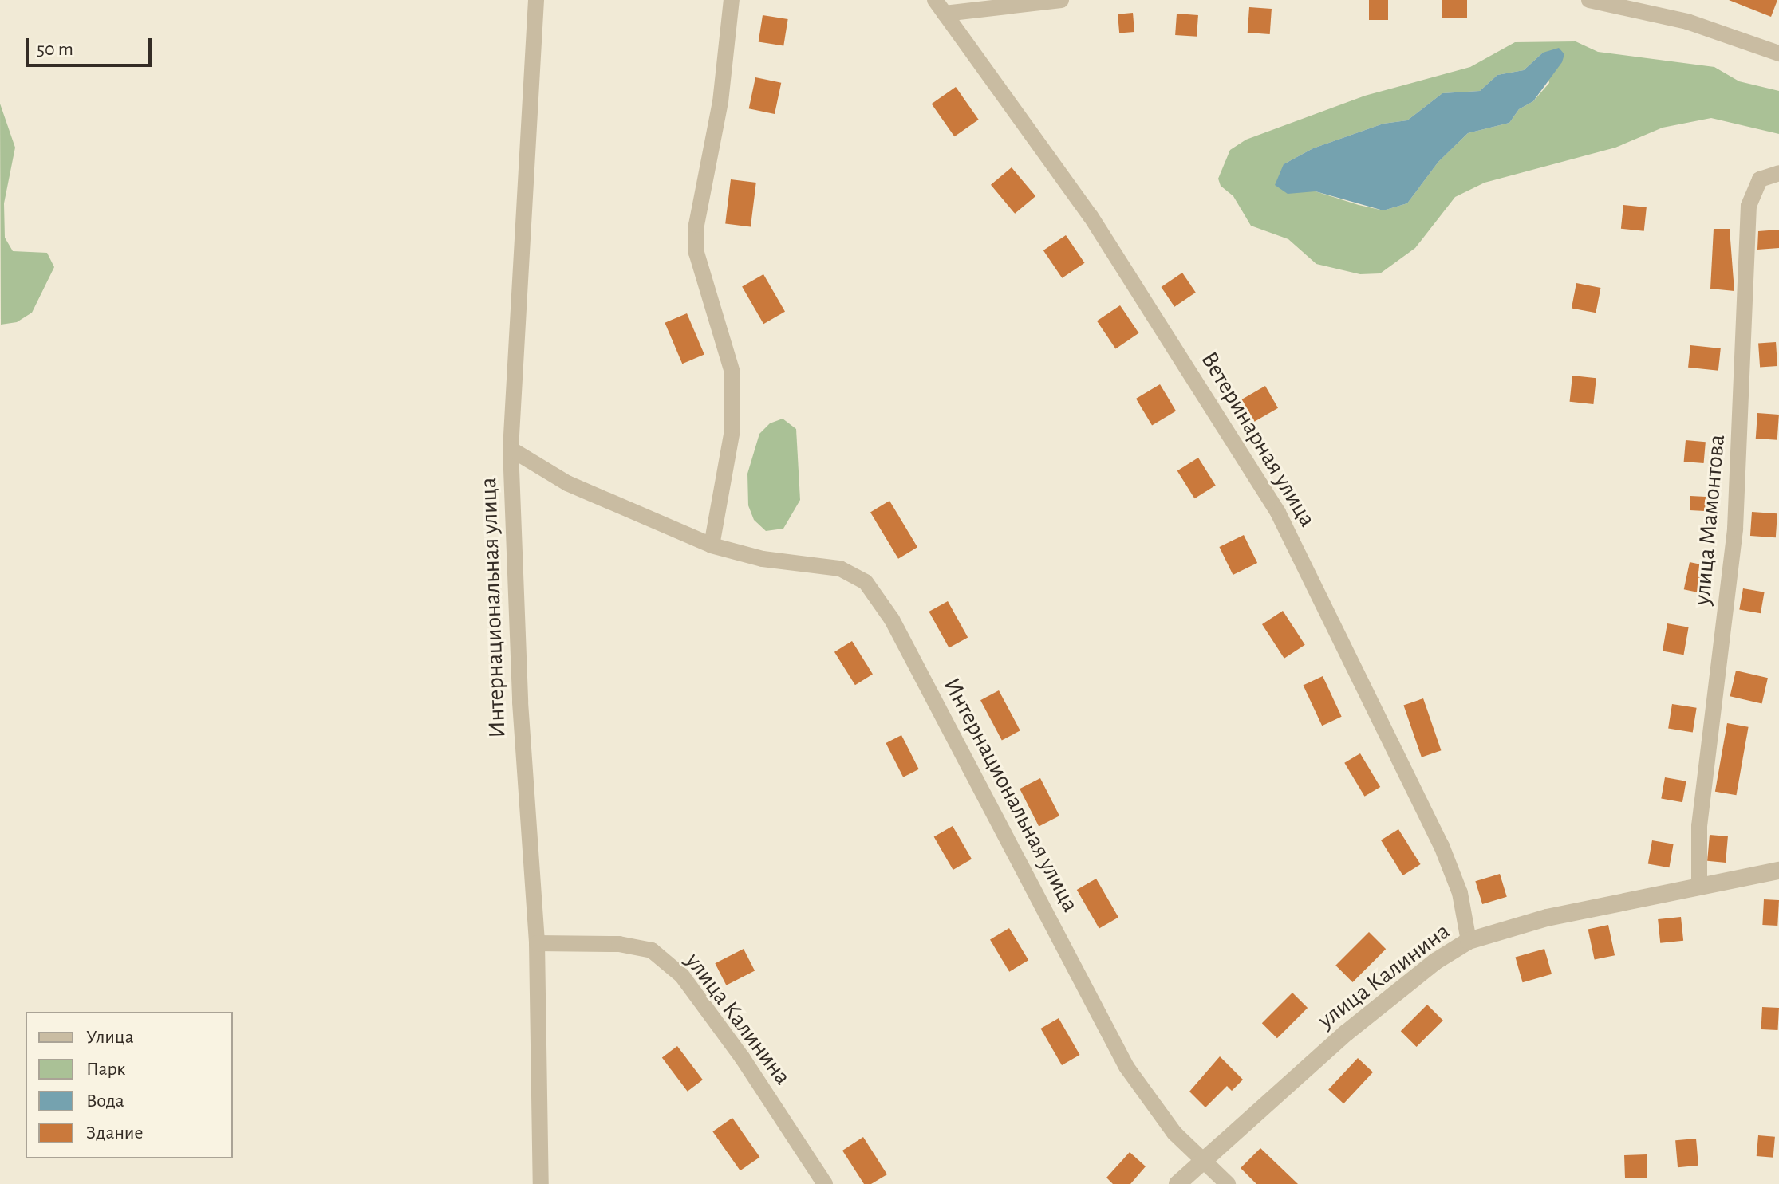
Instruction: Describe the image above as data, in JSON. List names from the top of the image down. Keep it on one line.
{"streets":{"street":["Ветеринарная улица","улица Мамонтова","Интернациональная улица","улица Калинина"]},"crossings":[["Ветеринарная улица","улица Калинина"],["улица Мамонтова","улица Калинина"],["Интернациональная улица","улица Калинина"]],"legend":["Улица","Парк","Вода","Здание"],"scale_bar":"50 m"}
